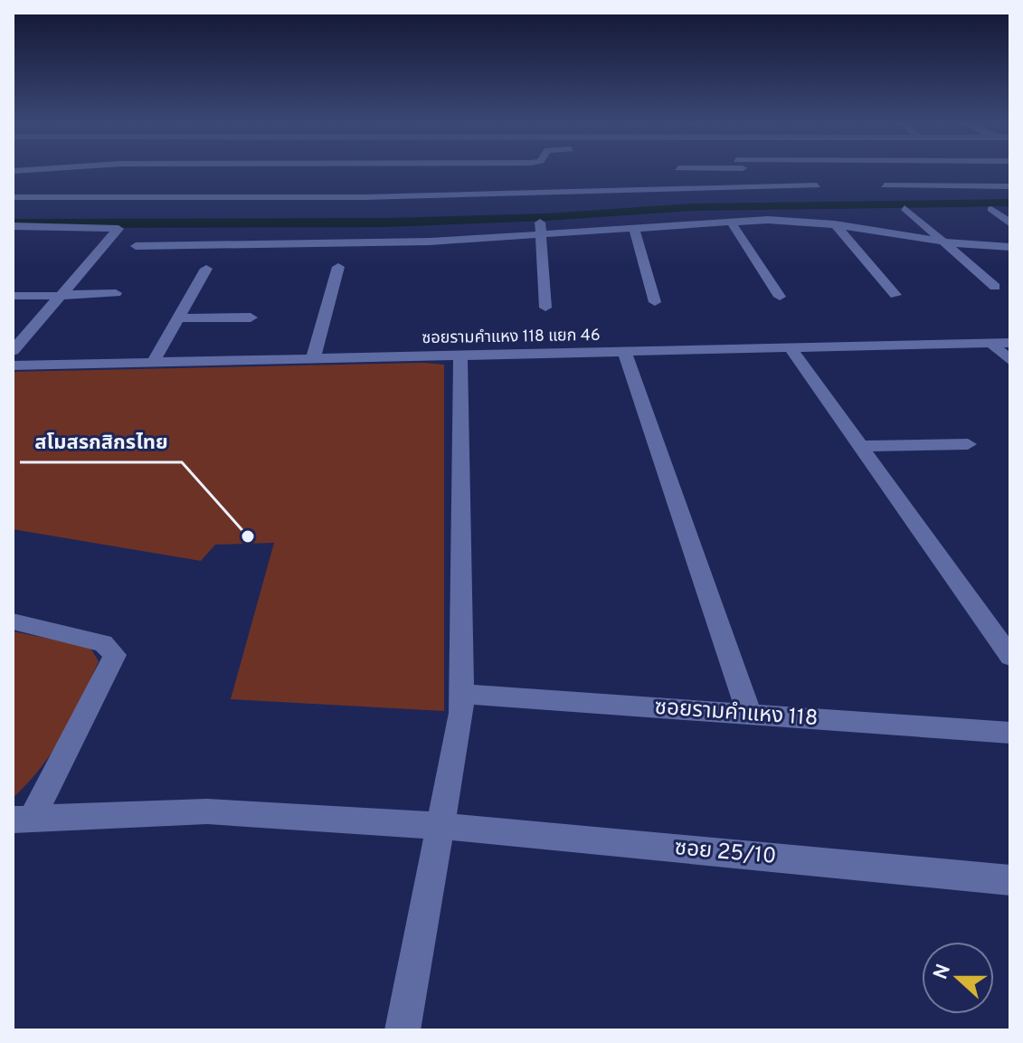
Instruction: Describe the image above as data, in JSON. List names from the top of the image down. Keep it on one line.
{"streets":{"street":["ซอยรามคำแหง 118 แยก 46","ซอยรามคำแหง 118","ซอย 25/10"]},"places":["สโมสรกสิกรไทย"],"north":"left"}
